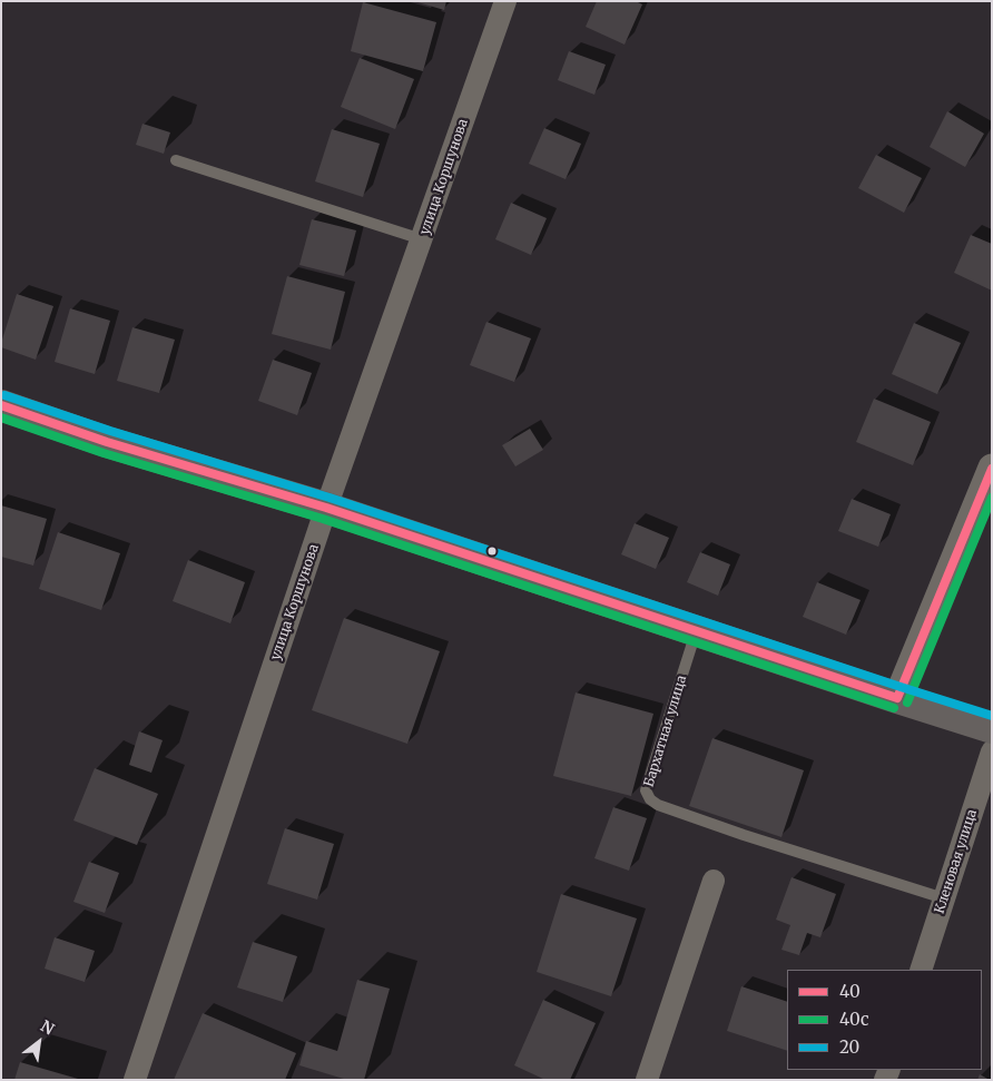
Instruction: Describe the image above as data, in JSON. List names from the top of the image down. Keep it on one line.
{"streets":{"street":["улица Коршунова","Кленовая улица"],"lane":["Бархатная улица"]},"crossings":[["Бархатная улица","Кленовая улица"]],"lines":["transit line 20","transit line 40","transit line 40с"],"legend":["40","40с","20"],"north":"top right"}
